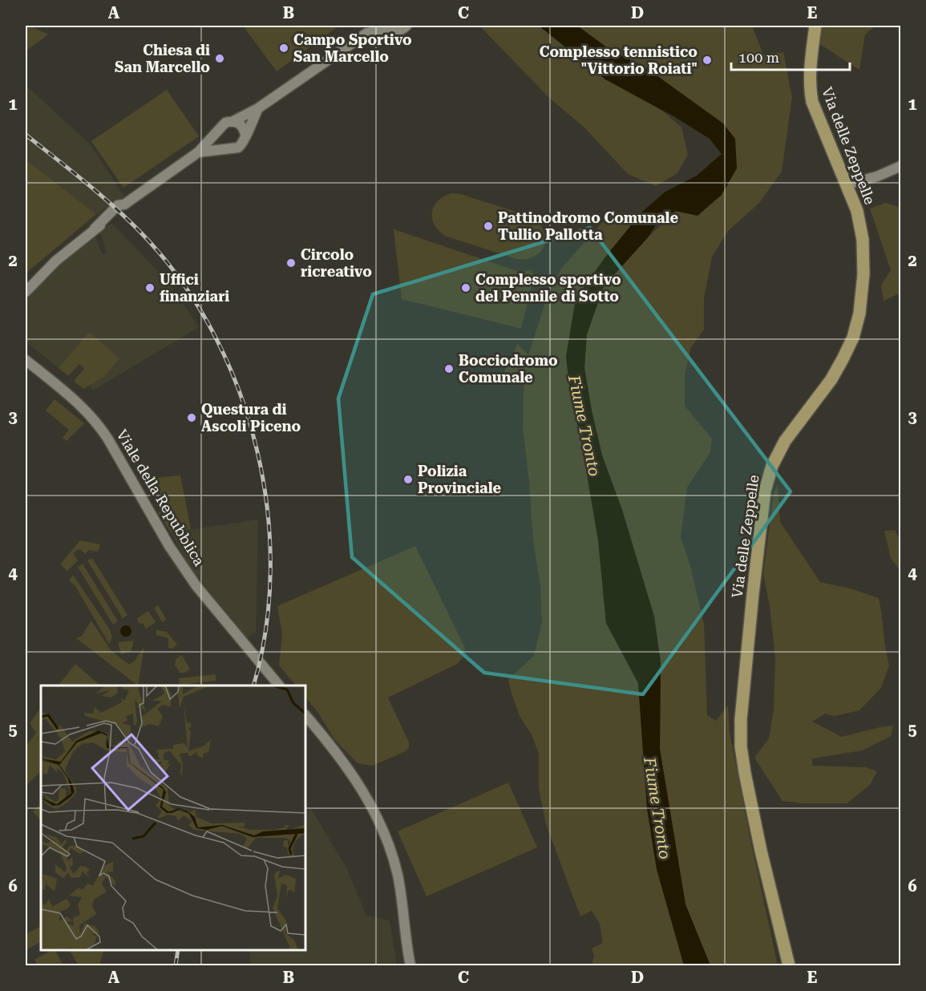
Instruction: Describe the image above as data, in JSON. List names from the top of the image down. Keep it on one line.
{"streets":{"main road":["Via delle Zeppelle"],"street":["Viale della Repubblica"]},"water":["Fiume Tronto"],"places":["Campo Sportivo San Marcello","Chiesa di San Marcello","Complesso tennistico \"Vittorio Roiati\"","Pattinodromo Comunale Tullio Pallotta","Circolo ricreativo","Uffici finanziari","Complesso sportivo del Pennile di Sotto","Bocciodromo Comunale","Questura di Ascoli Piceno","Polizia Provinciale"],"scale_bar":"100 m","grid":{"columns":["A","B","C","D","E"],"rows":["1","2","3","4","5","6"]}}
